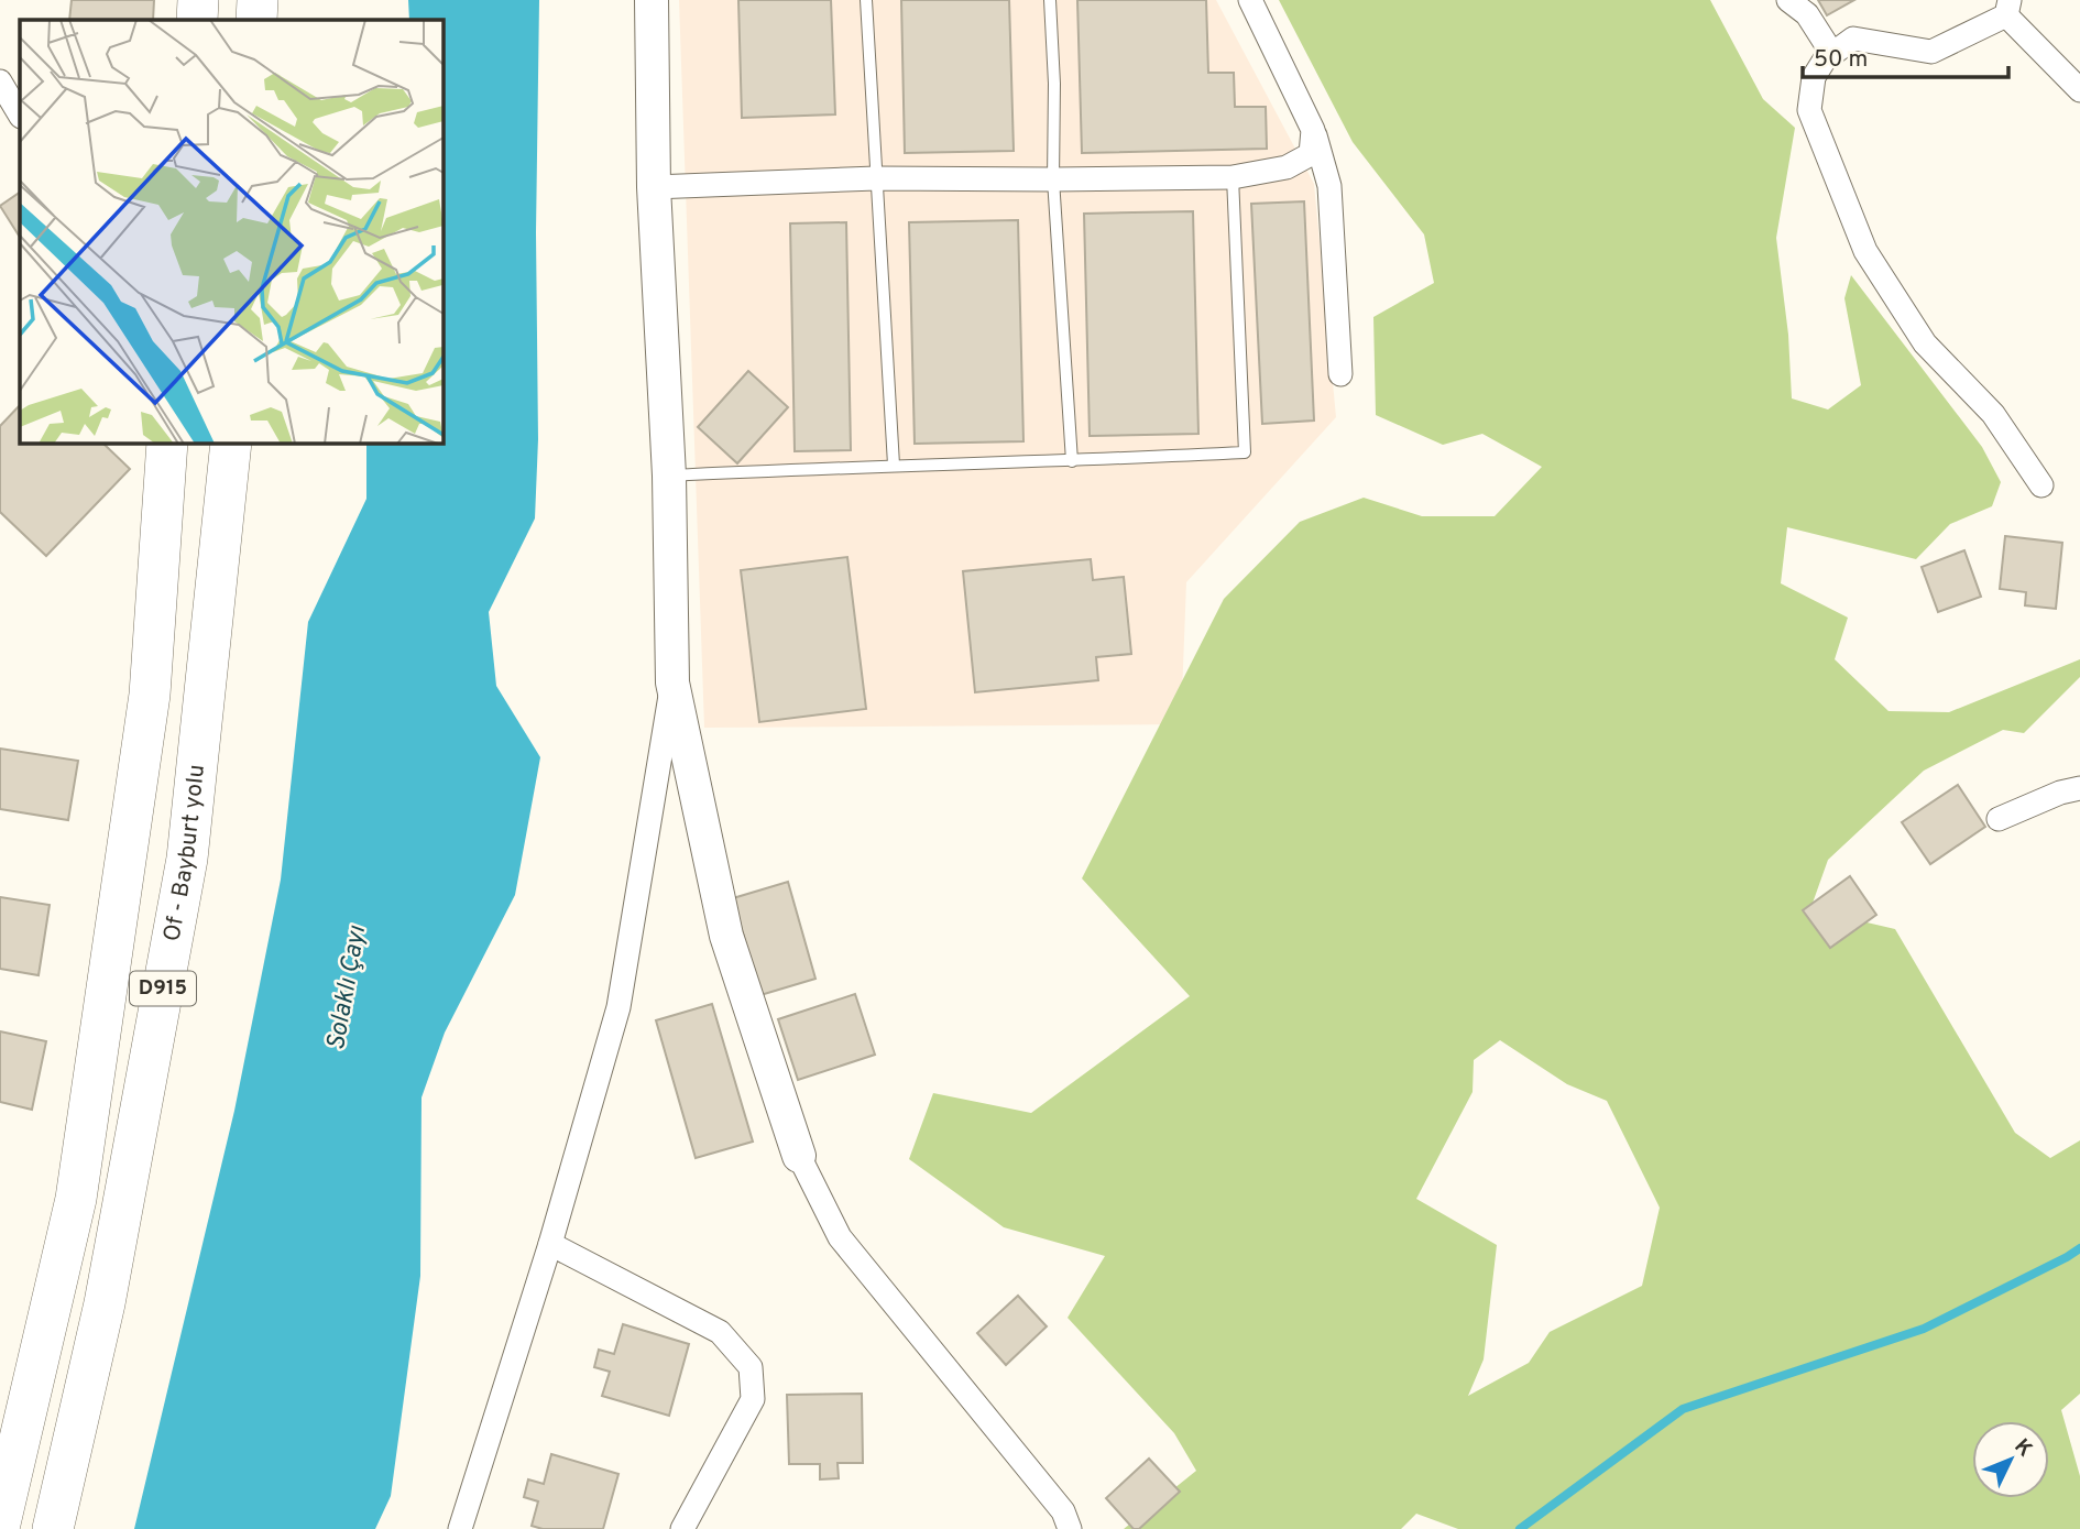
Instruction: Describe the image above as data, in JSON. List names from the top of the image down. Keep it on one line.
{"streets":{"highway":["Of - Bayburt yolu","D915"]},"water":["Solaklı Çayı"],"scale_bar":"50 m","north":"top right"}
